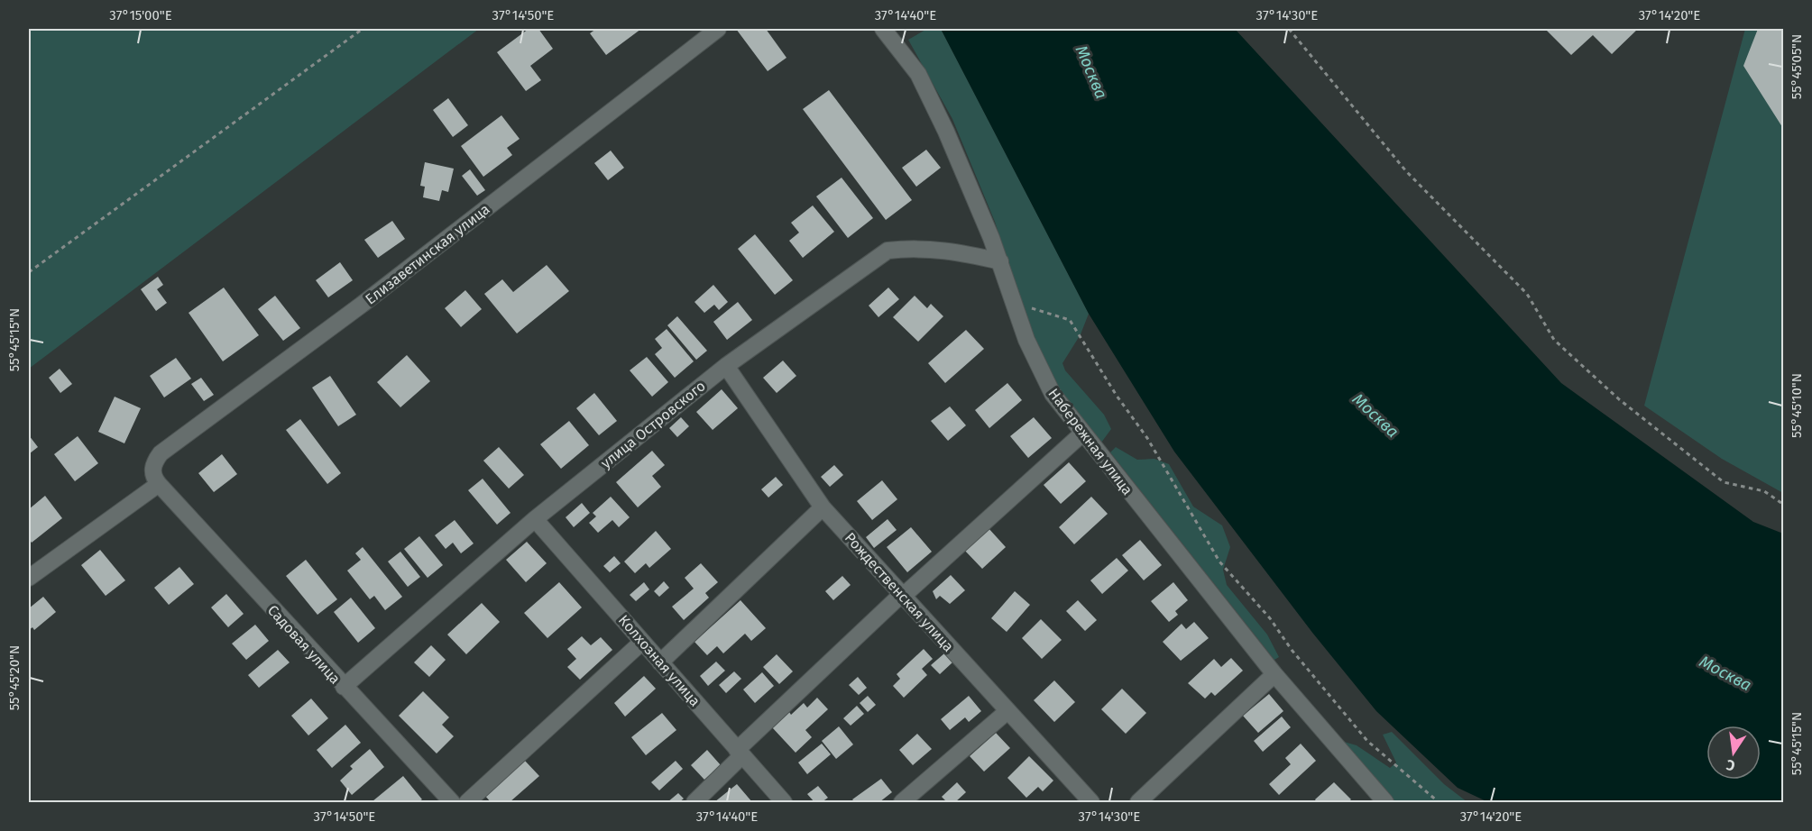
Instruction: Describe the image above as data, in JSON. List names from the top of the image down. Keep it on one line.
{"streets":{"street":["Елизаветинская улица","улица Островского","Набережная улица","Рождественская улица","Садовая улица","Колхозная улица"]},"crossings":[["Елизаветинская улица","Садовая улица"],["улица Островского","Набережная улица"],["улица Островского","Рождественская улица"],["улица Островского","Садовая улица"],["улица Островского","Колхозная улица"]],"water":["Москва"],"north":"bottom","coordinates":["37°15'00\"E","37°14'50\"E","37°14'40\"E","37°14'30\"E","37°14'20\"E","55°45'05\"N","55°45'15\"N","55°45'10\"N","55°45'20\"N"]}
